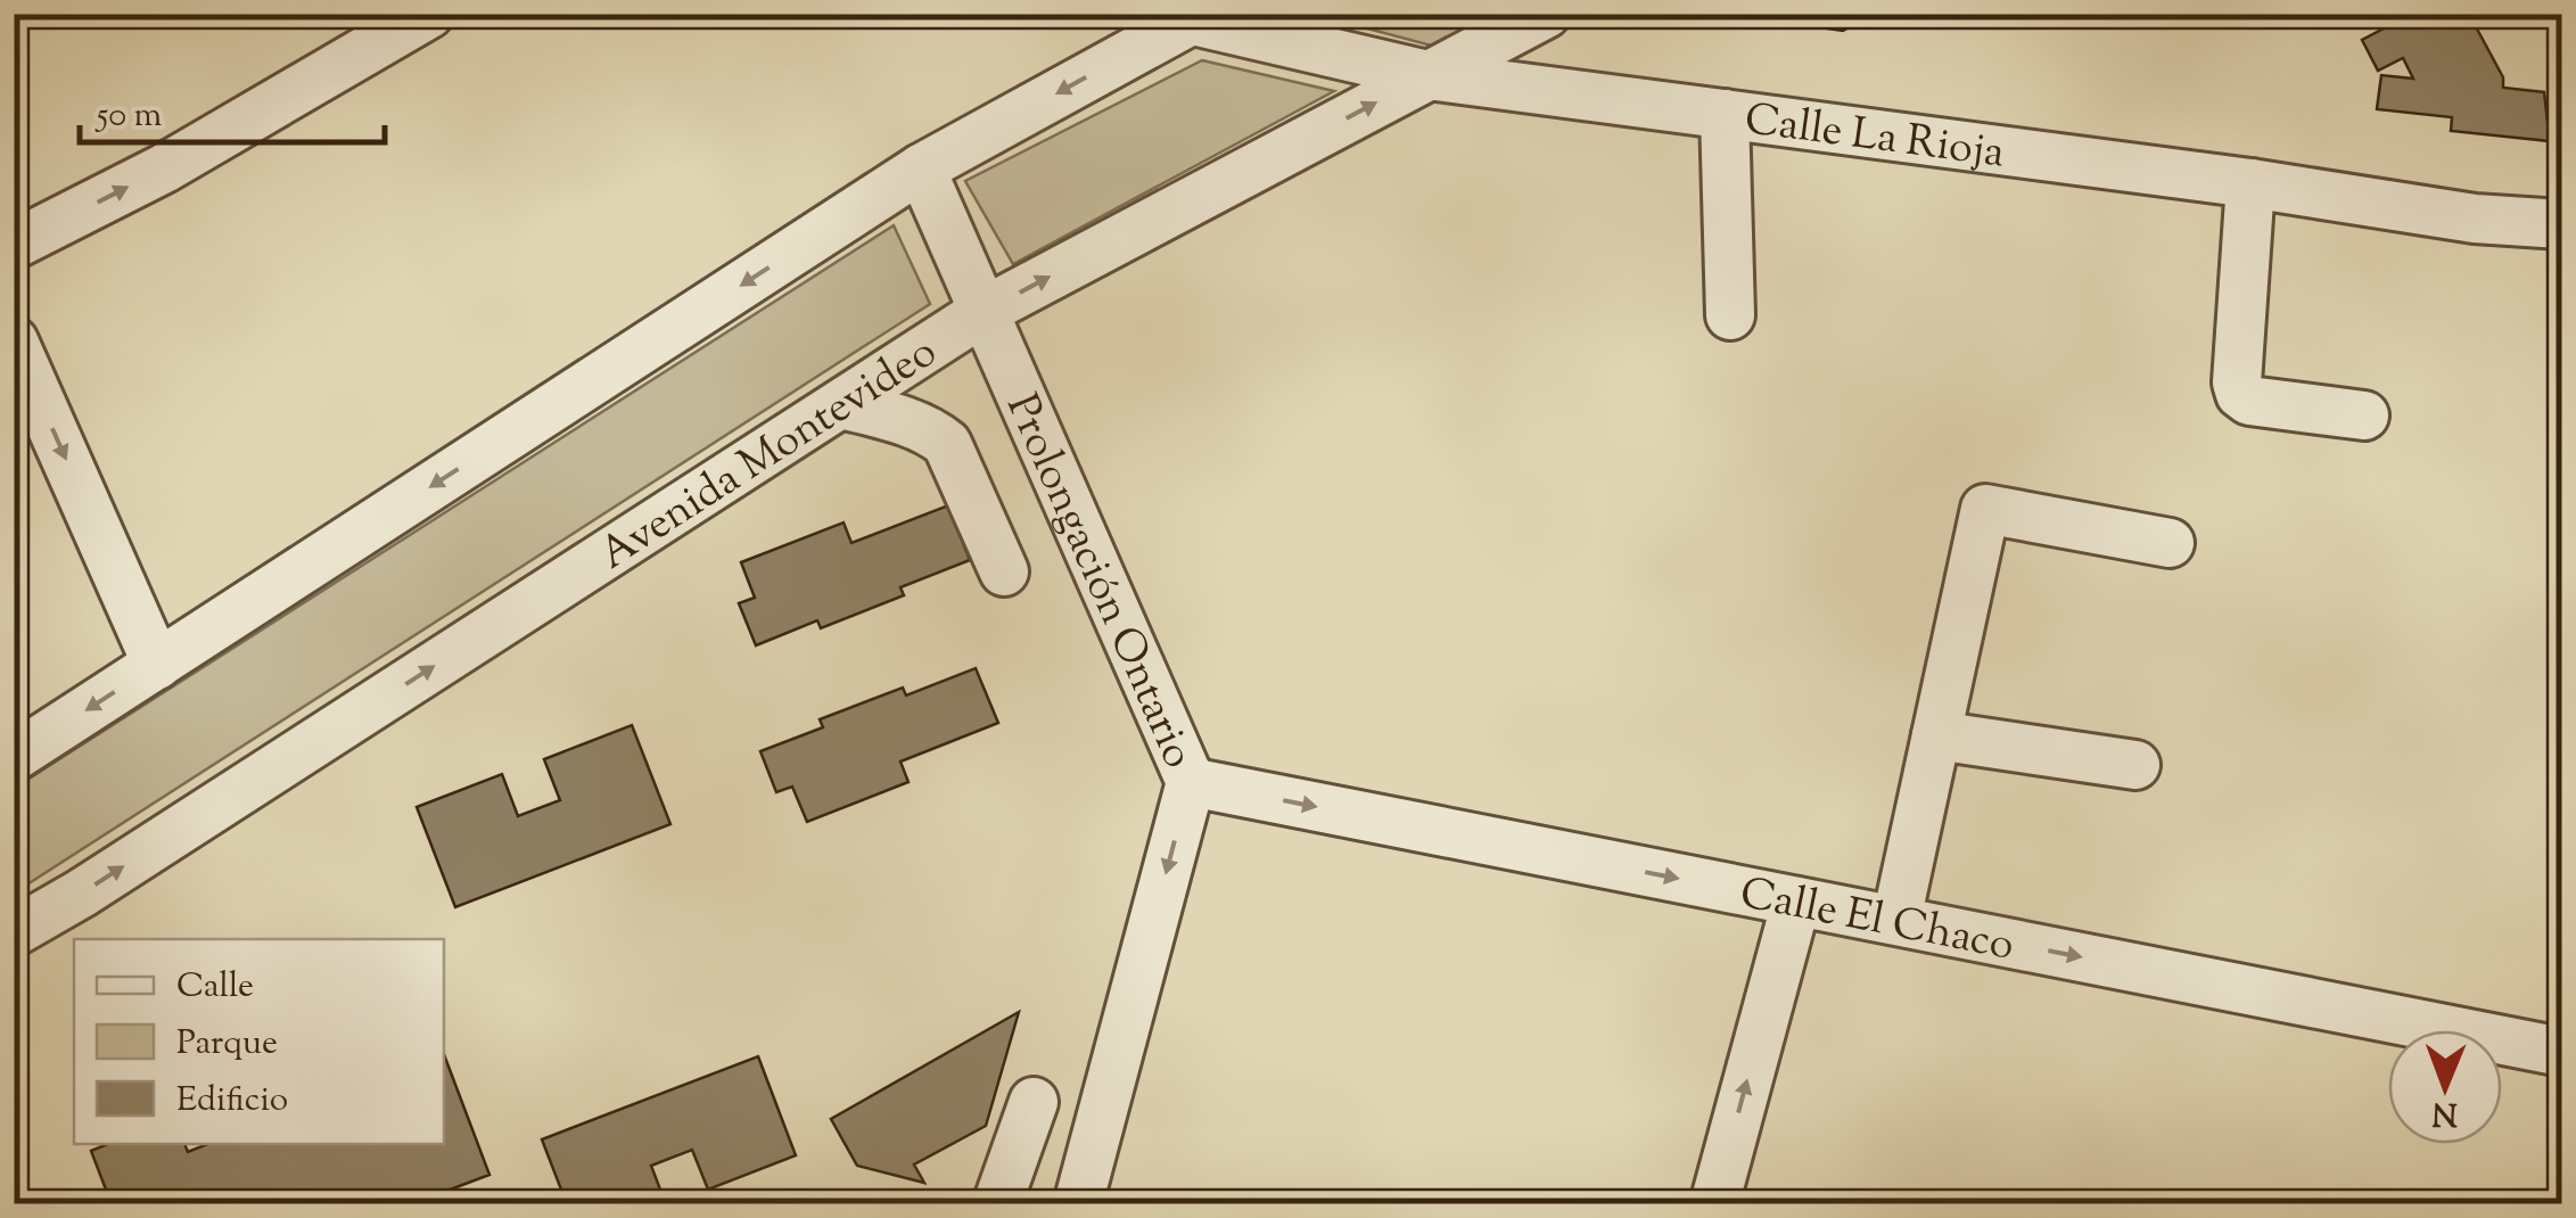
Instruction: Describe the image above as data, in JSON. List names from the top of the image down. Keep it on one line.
{"streets":{"street":["Calle La Rioja","Avenida Montevideo","Prolongación Ontario","Calle El Chaco"]},"crossings":[["Calle La Rioja","Avenida Montevideo"],["Avenida Montevideo","Prolongación Ontario"],["Prolongación Ontario","Calle El Chaco"]],"one_way":["Prolongación Ontario","Calle El Chaco"],"legend":["Calle","Parque","Edificio"],"scale_bar":"50 m","north":"bottom"}
